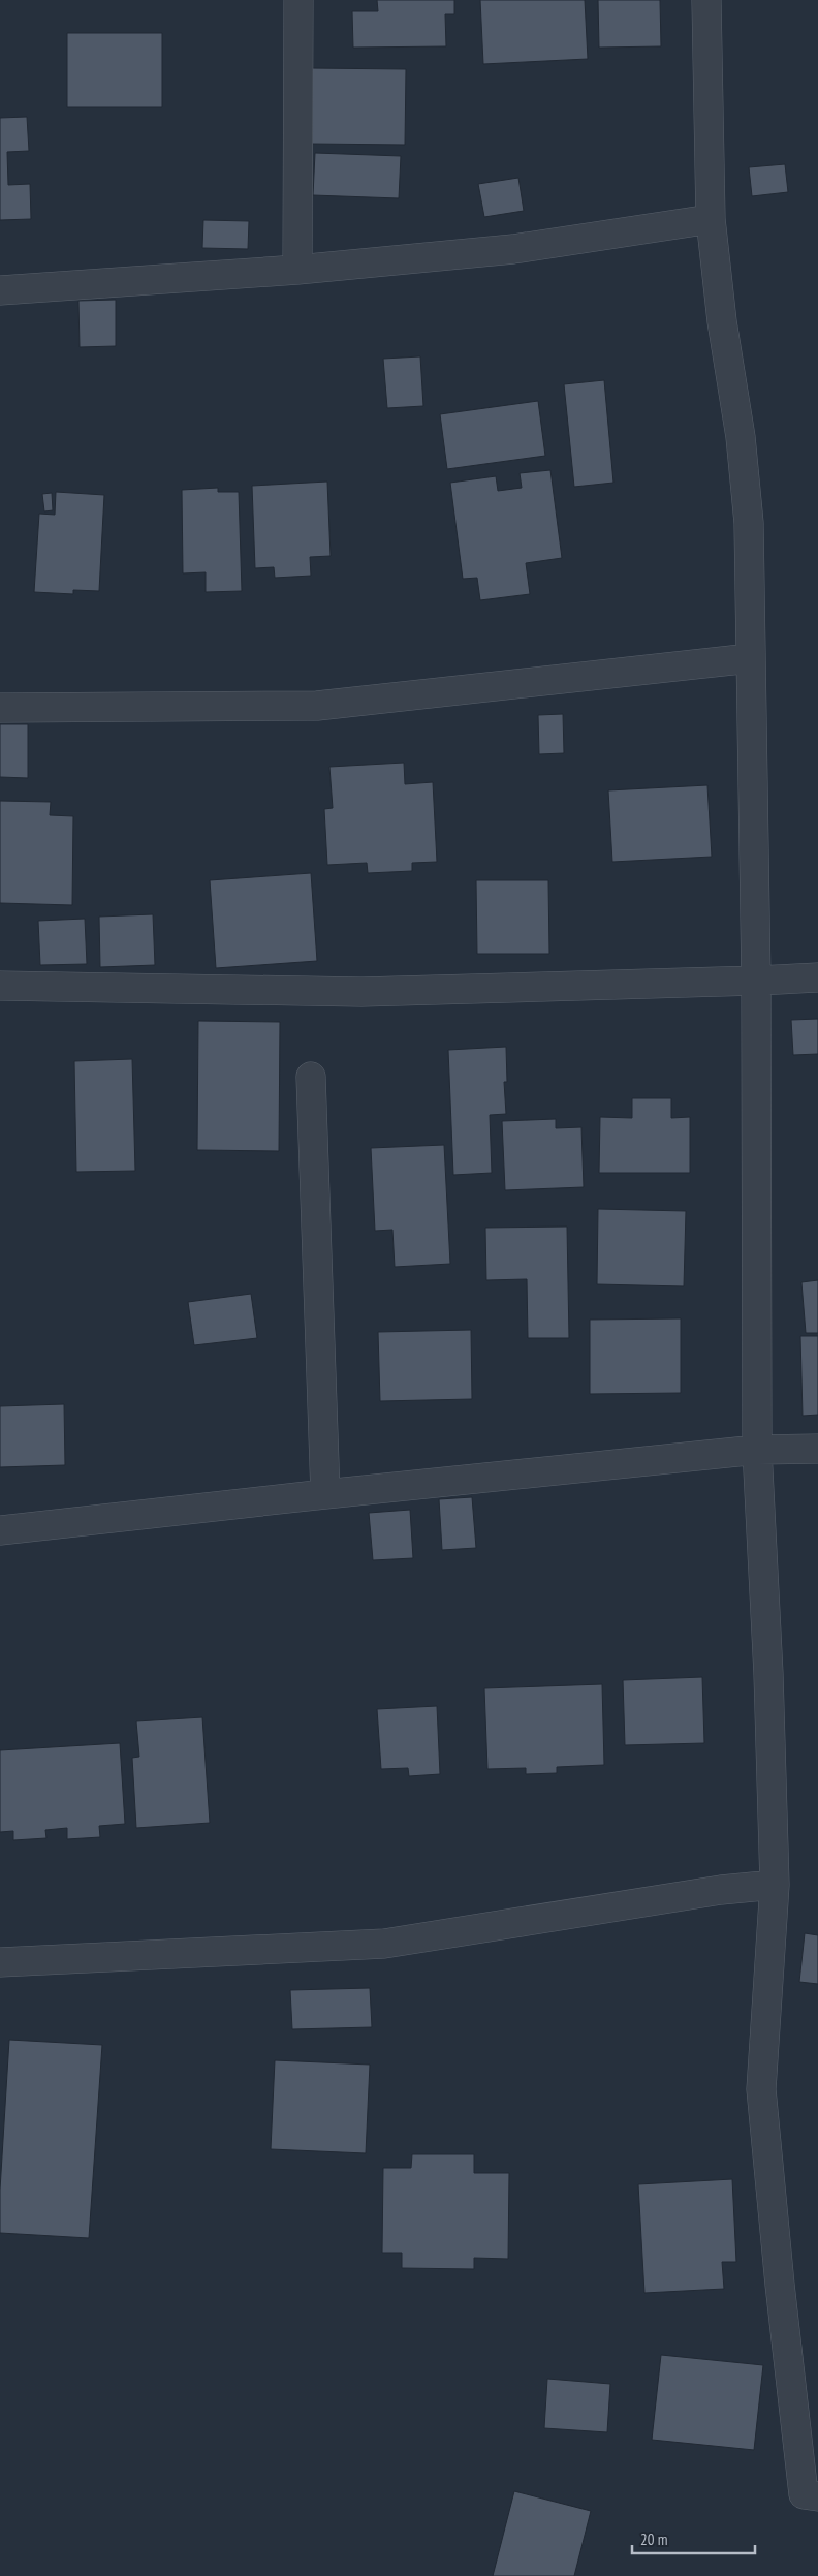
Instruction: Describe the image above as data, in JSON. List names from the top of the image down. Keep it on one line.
{"scale_bar":"20 m"}
